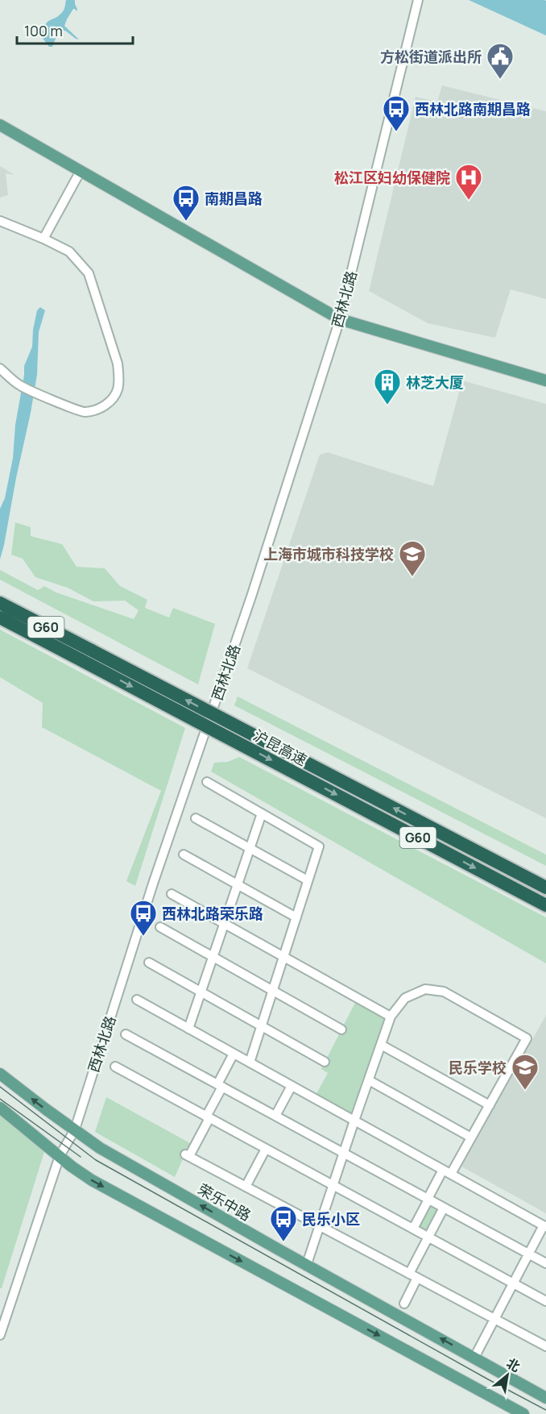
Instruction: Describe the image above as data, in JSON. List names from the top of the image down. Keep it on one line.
{"streets":{"highway":["G60","沪昆高速"],"main road":["荣乐中路"],"street":["西林北路"]},"crossings":[["西林北路","荣乐中路"]],"places":{"public building":["方松街道派出所"],"bus stop":["西林北路南期昌路","南期昌路","西林北路荣乐路","民乐小区"],"hospital":["松江区妇幼保健院"],"building":["林芝大厦"],"school or university":["上海市城市科技学校","民乐学校"]},"scale_bar":"100 m","north":"top right"}
